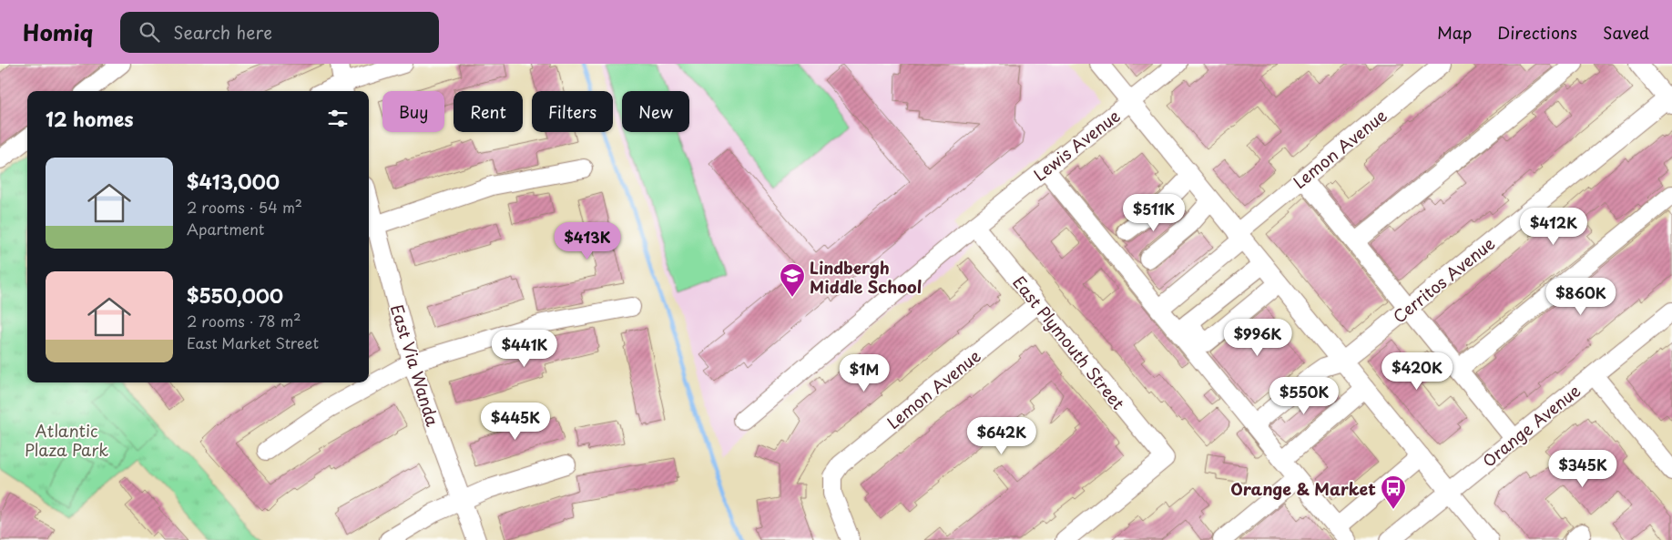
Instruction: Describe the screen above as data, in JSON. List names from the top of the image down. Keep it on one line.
{"streets":{"street":["Lewis Avenue","Lemon Avenue","Cerritos Avenue","East Plymouth Street","East Via Wanda","Orange Avenue"]},"crossings":[["Lewis Avenue","East Plymouth Street"],["Lemon Avenue","East Plymouth Street"]],"parks":["Atlantic Plaza Park"],"places":{"school or university":["Lindbergh Middle School"],"bus stop":["Orange & Market"]},"page":{"header":"Homiq","search":"Search here","nav":["Map","Directions","Saved"],"chip":["Buy","Rent","Filters","New"],"heading":"12 homes","list":[{"name":"$413,000","note":"2 rooms · 54 m² · Apartment"},{"name":"$550,000","note":"2 rooms · 78 m² · East Market Street"}],"price":["$511K","$412K","$413K","$860K","$996K","$441K","$420K","$1M","$550K","$445K","$642K","$345K"]}}
